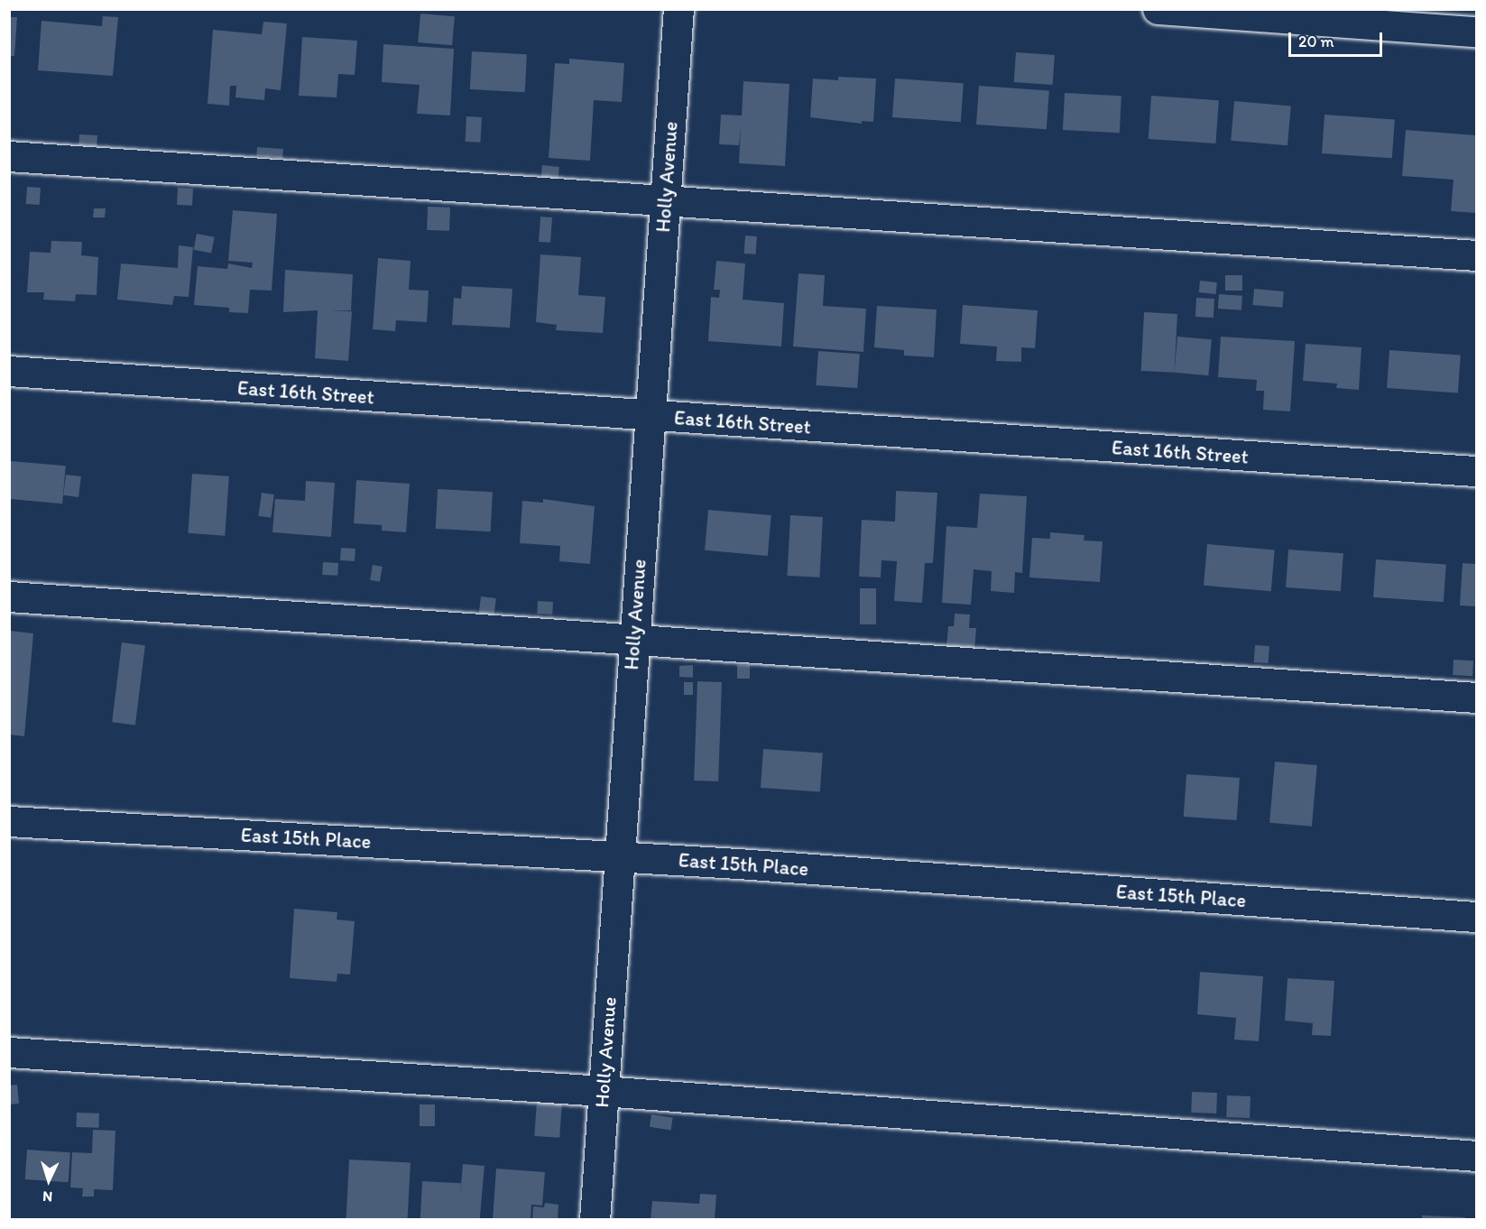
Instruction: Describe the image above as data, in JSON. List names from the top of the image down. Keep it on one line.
{"streets":{"street":["Holly Avenue","East 16th Street","East 15th Place"]},"crossings":[["Holly Avenue","East 16th Street"],["Holly Avenue","East 15th Place"]],"scale_bar":"20 m","north":"bottom"}
